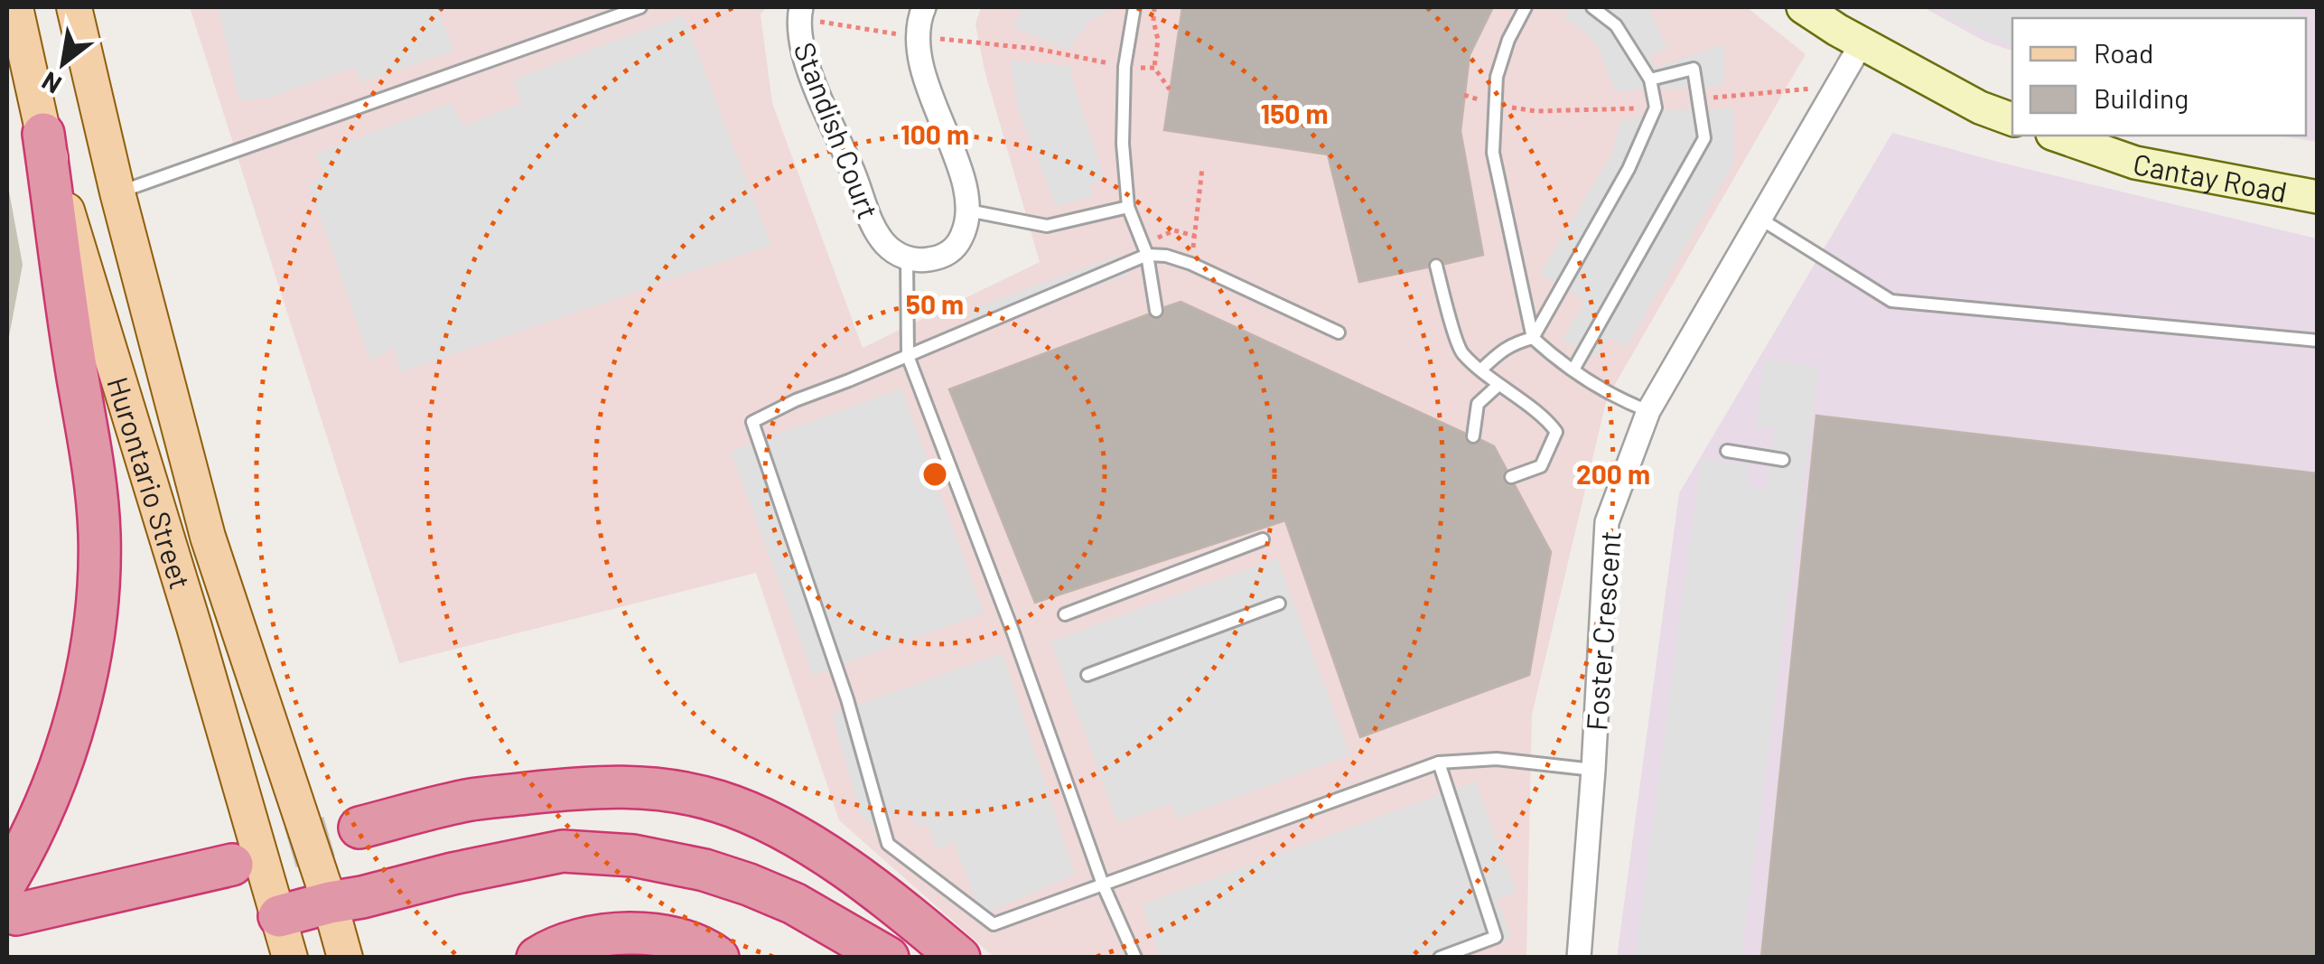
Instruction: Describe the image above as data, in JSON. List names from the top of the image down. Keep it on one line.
{"streets":{"main road":["Hurontario Street"],"street":["Standish Court","Cantay Road","Foster Crescent"]},"legend":["Road","Building"],"north":"bottom left","rings":["150 m","100 m","50 m","200 m"]}
